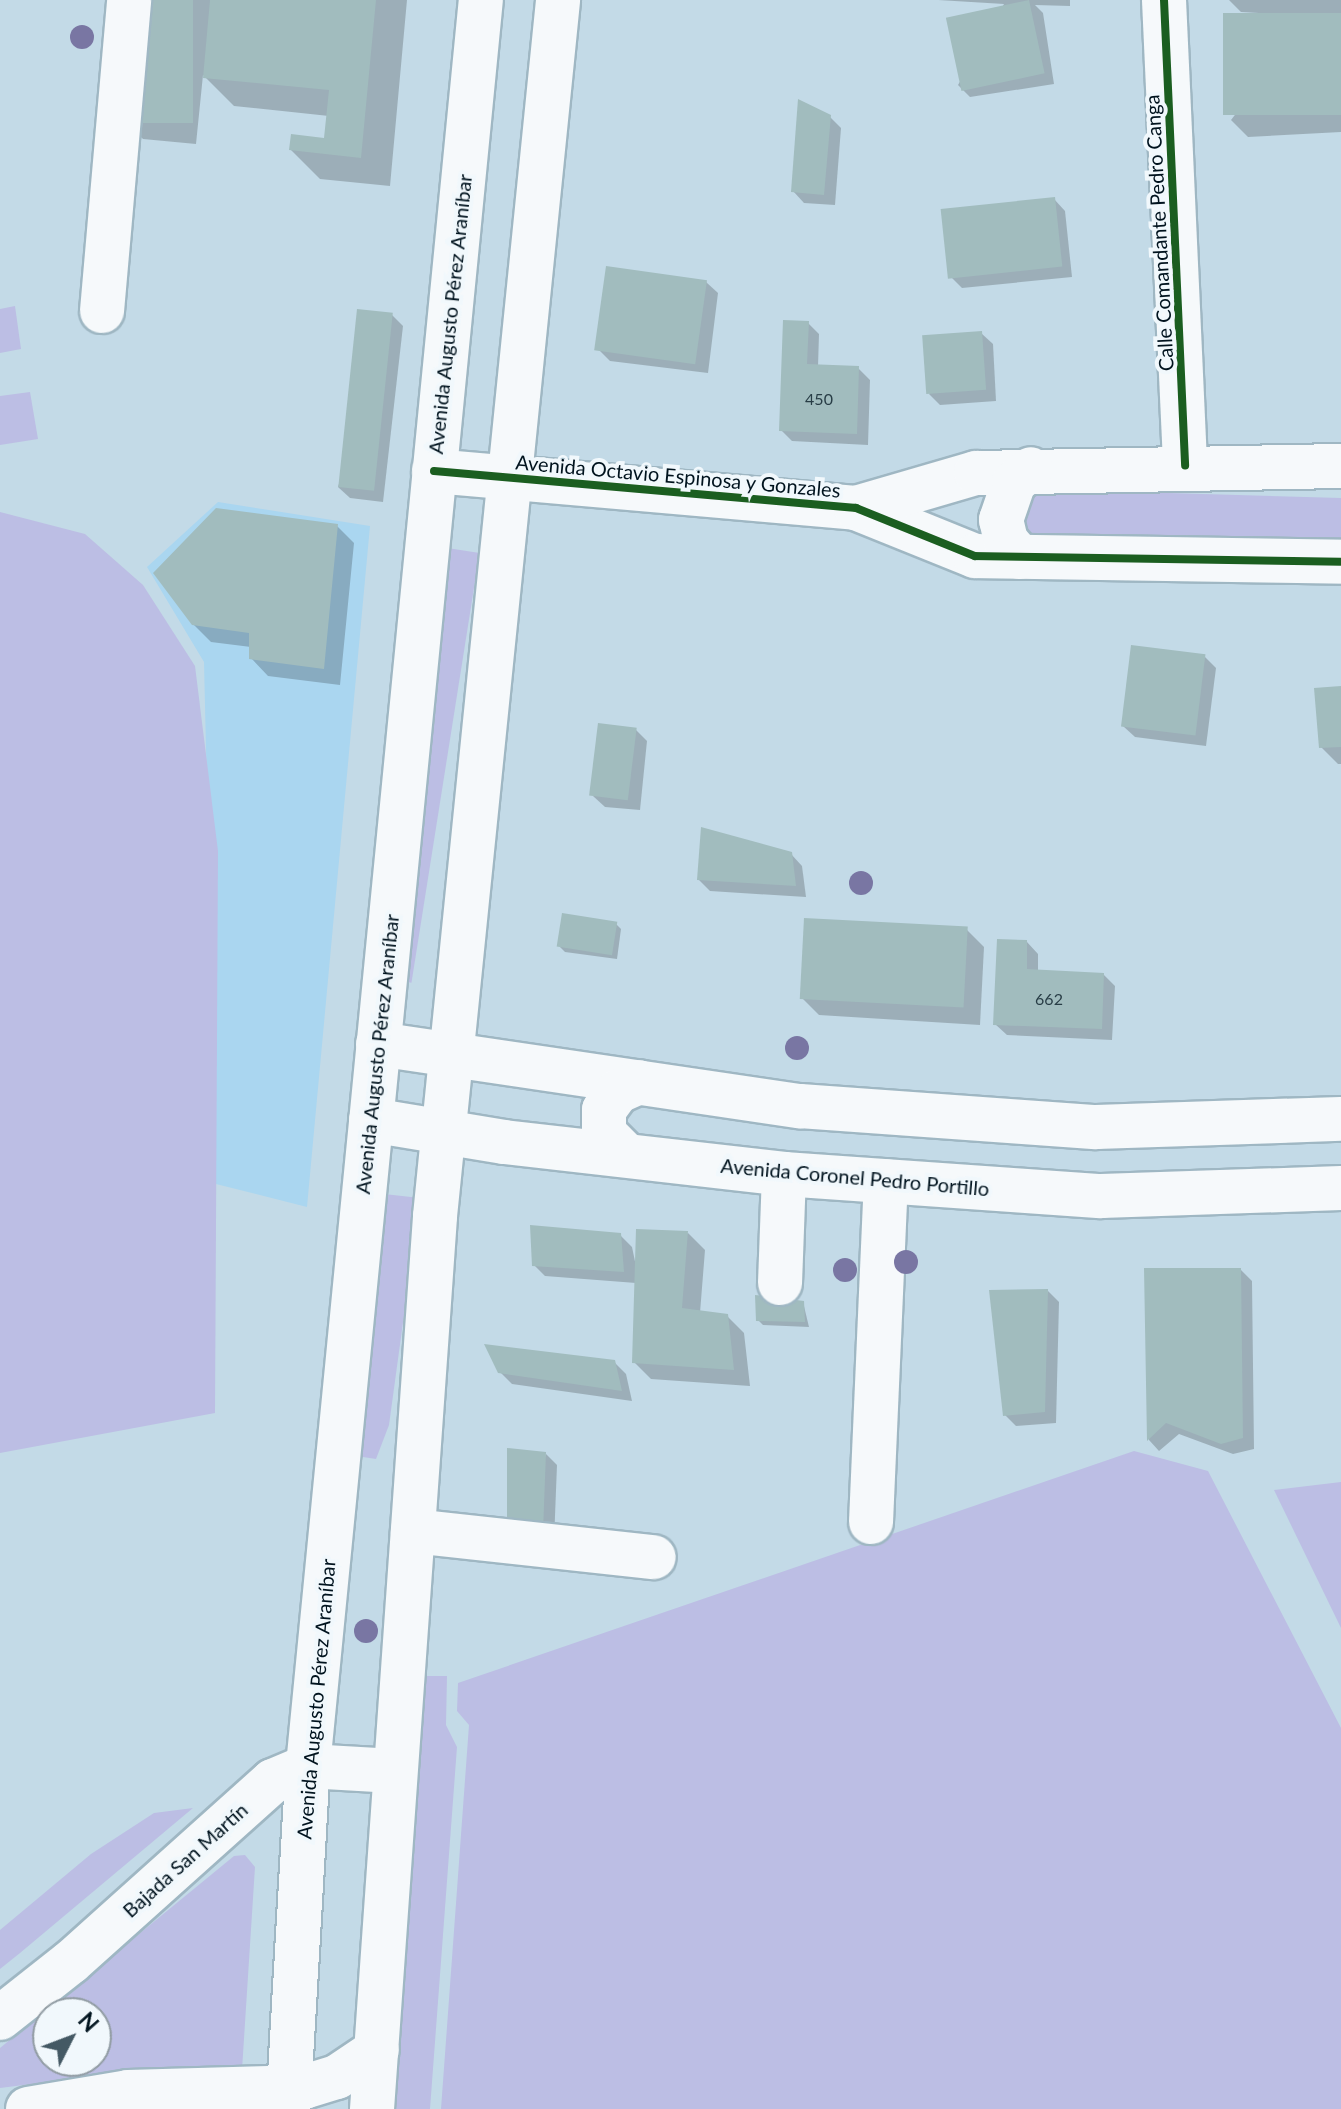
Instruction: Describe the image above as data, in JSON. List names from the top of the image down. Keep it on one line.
{"streets":{"main road":["Calle Comandante Pedro Canga","Avenida Augusto Pérez Araníbar","Avenida Octavio Espinosa y Gonzales","Avenida Coronel Pedro Portillo","Bajada San Martín"]},"crossings":[["Calle Comandante Pedro Canga","Avenida Octavio Espinosa y Gonzales"],["Avenida Augusto Pérez Araníbar","Avenida Octavio Espinosa y Gonzales"],["Avenida Augusto Pérez Araníbar","Avenida Coronel Pedro Portillo"],["Avenida Augusto Pérez Araníbar","Bajada San Martín"]],"house_numbers":["450","662"],"north":"top right"}
